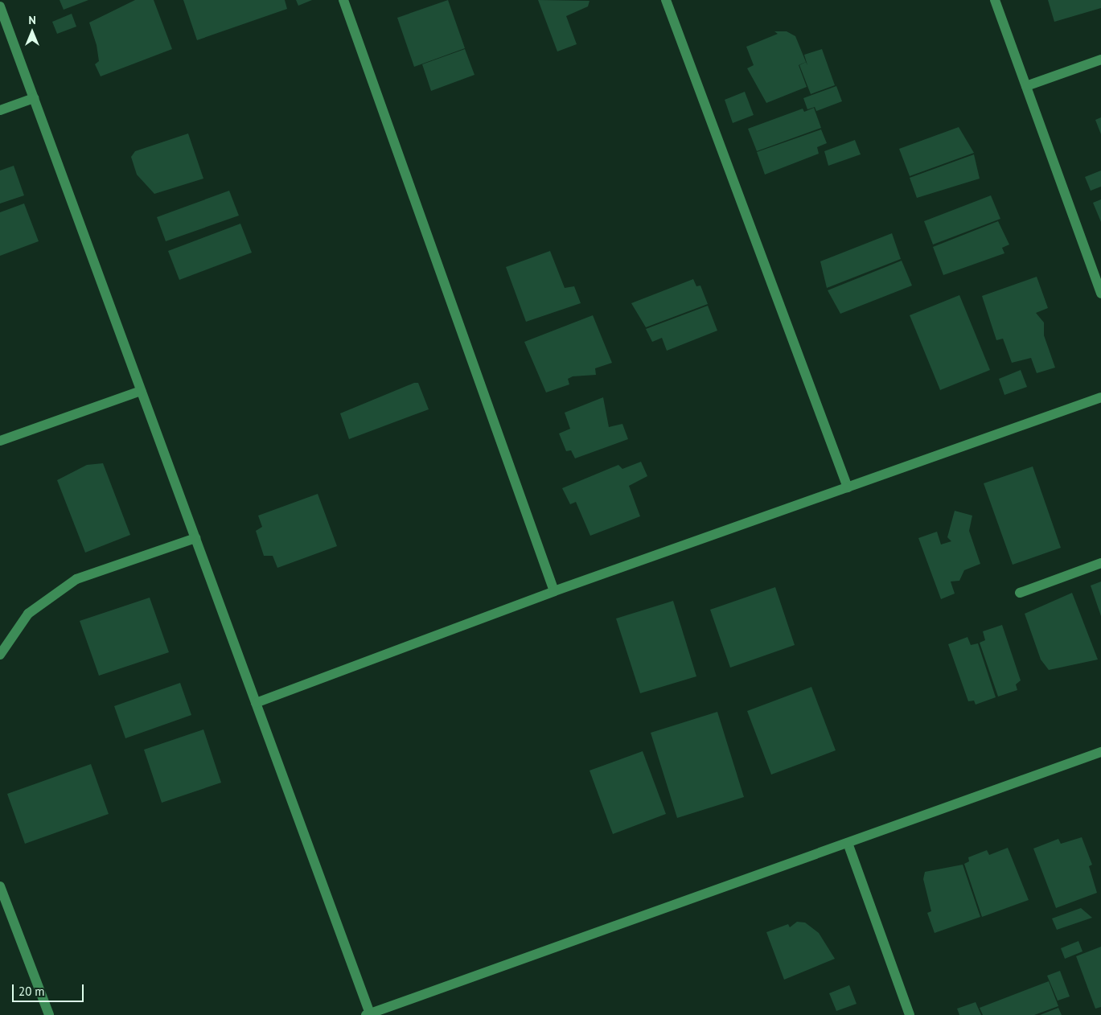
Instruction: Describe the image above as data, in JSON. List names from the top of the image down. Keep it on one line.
{"scale_bar":"20 m","north":"top"}
